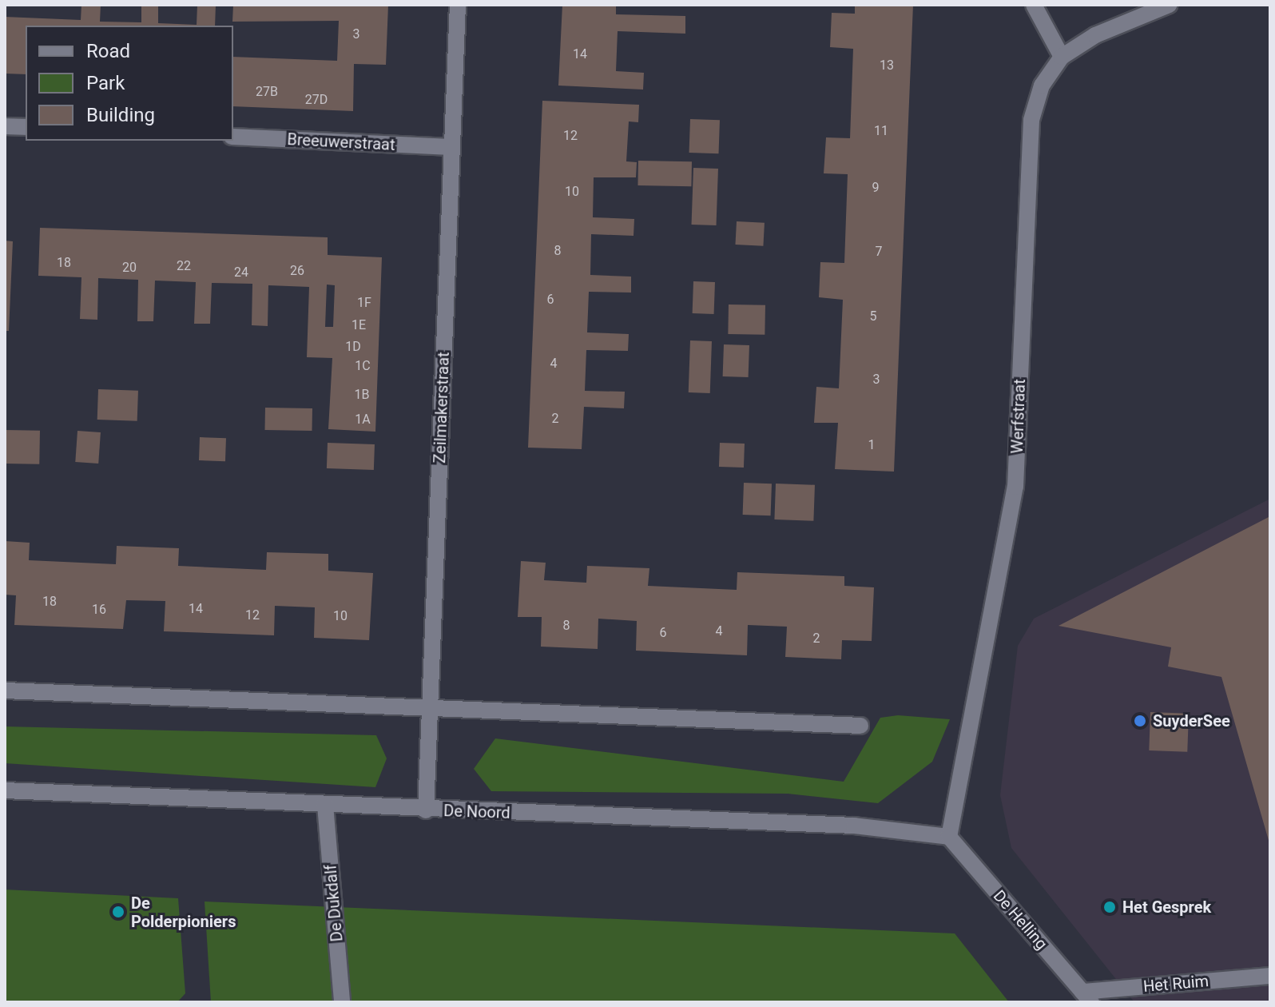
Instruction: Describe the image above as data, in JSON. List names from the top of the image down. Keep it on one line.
{"streets":{"street":["Breeuwerstraat","Zeilmakerstraat","Werfstraat","De Noord","De Dukdalf","De Helling","Het Ruim"]},"crossings":[["Breeuwerstraat","Zeilmakerstraat"],["Zeilmakerstraat","De Noord"],["Werfstraat","De Noord"],["Werfstraat","De Helling"],["De Noord","De Dukdalf"],["De Noord","De Helling"],["De Helling","Het Ruim"]],"places":["SuyderSee","Het Gesprek","De Polderpioniers"],"house_numbers":["3","14","13","27B","27D","11","12","9","10","8","7","18","22","20","26","24","6","1F","5","1E","1D","4","1C","3","1B","2","1A","1","18","14","16","12","10","8","4","6","2"],"legend":["Road","Park","Building"]}
